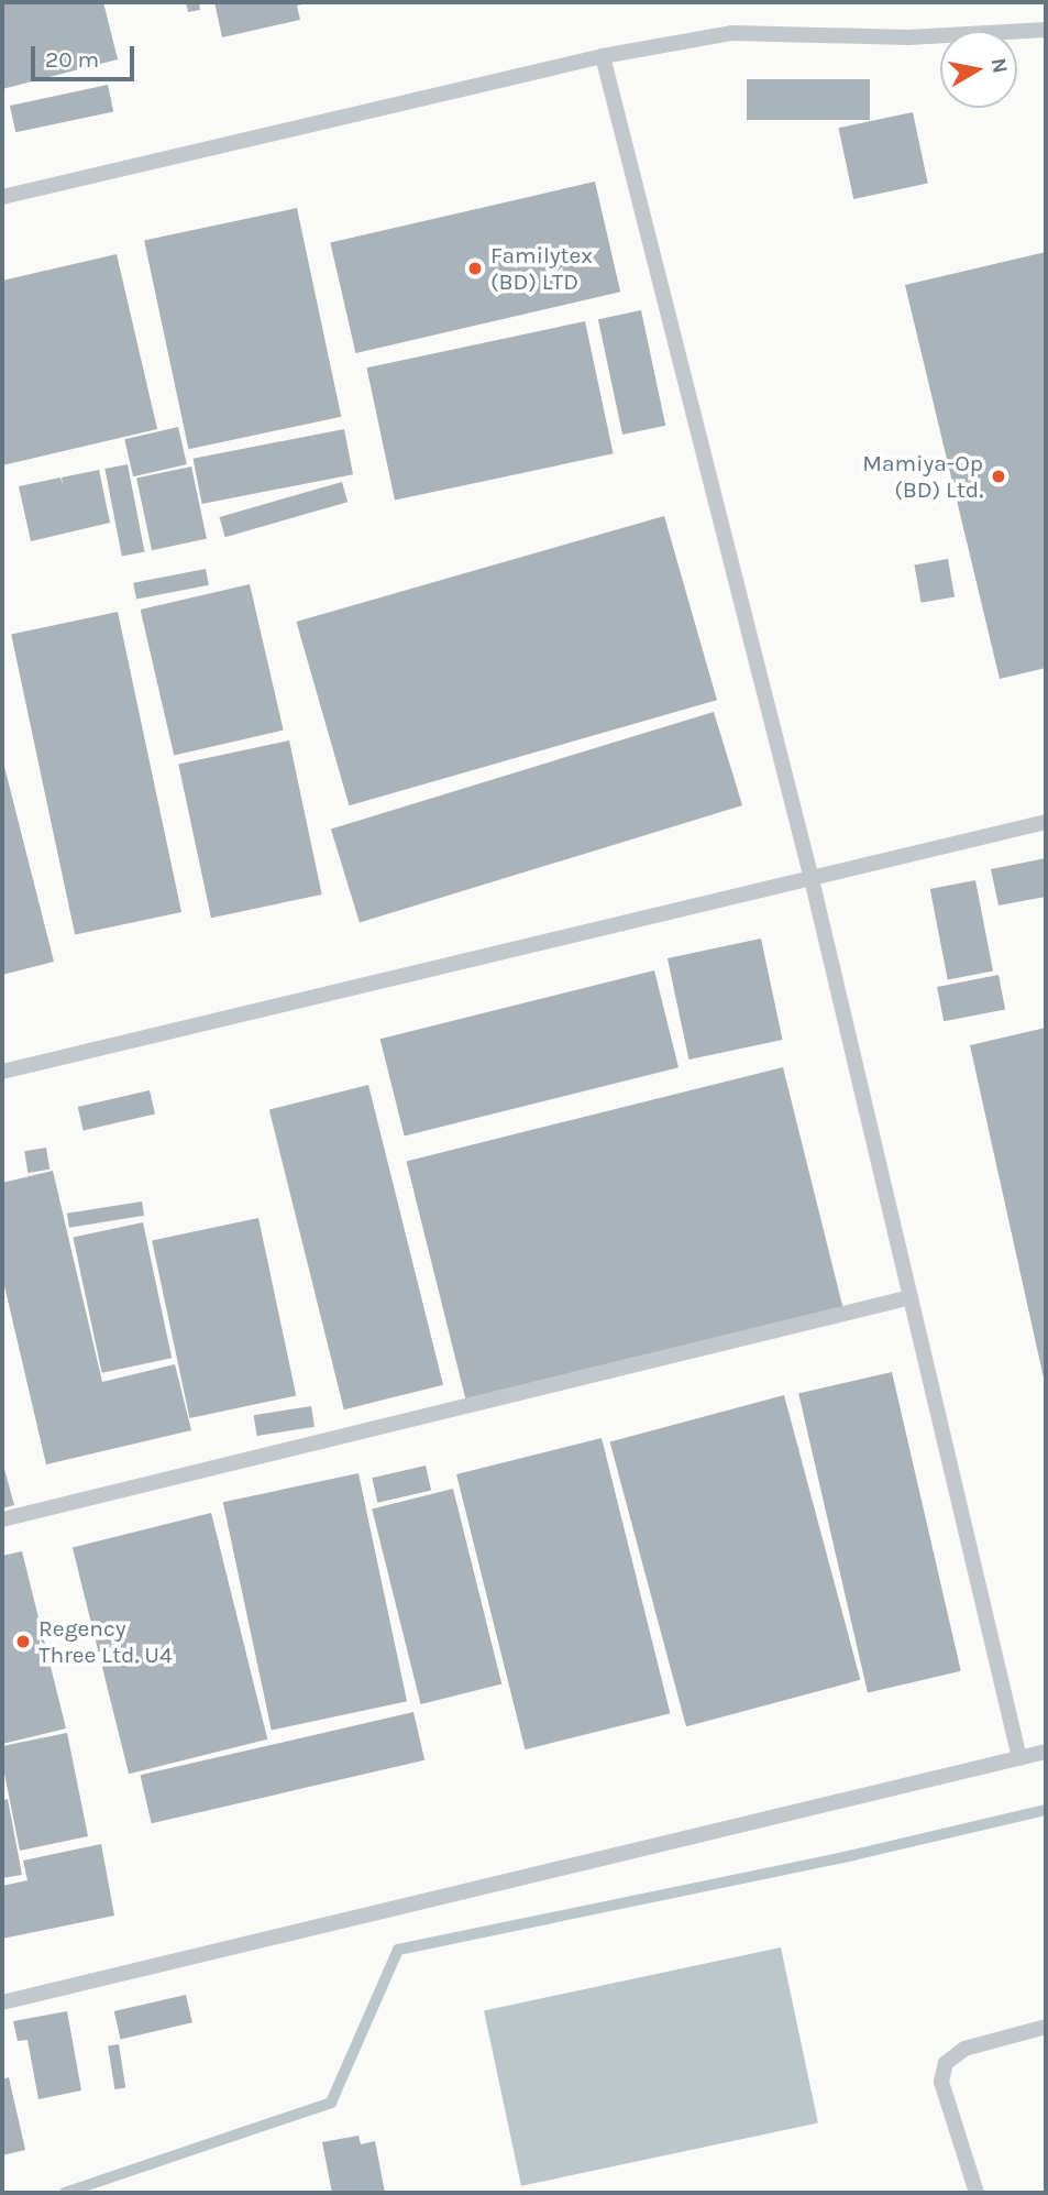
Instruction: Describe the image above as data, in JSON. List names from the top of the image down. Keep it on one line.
{"places":["Familytex (BD) LTD","Mamiya-Op (BD) Ltd.","Regency Three Ltd. U4"],"scale_bar":"20 m","north":"right"}
